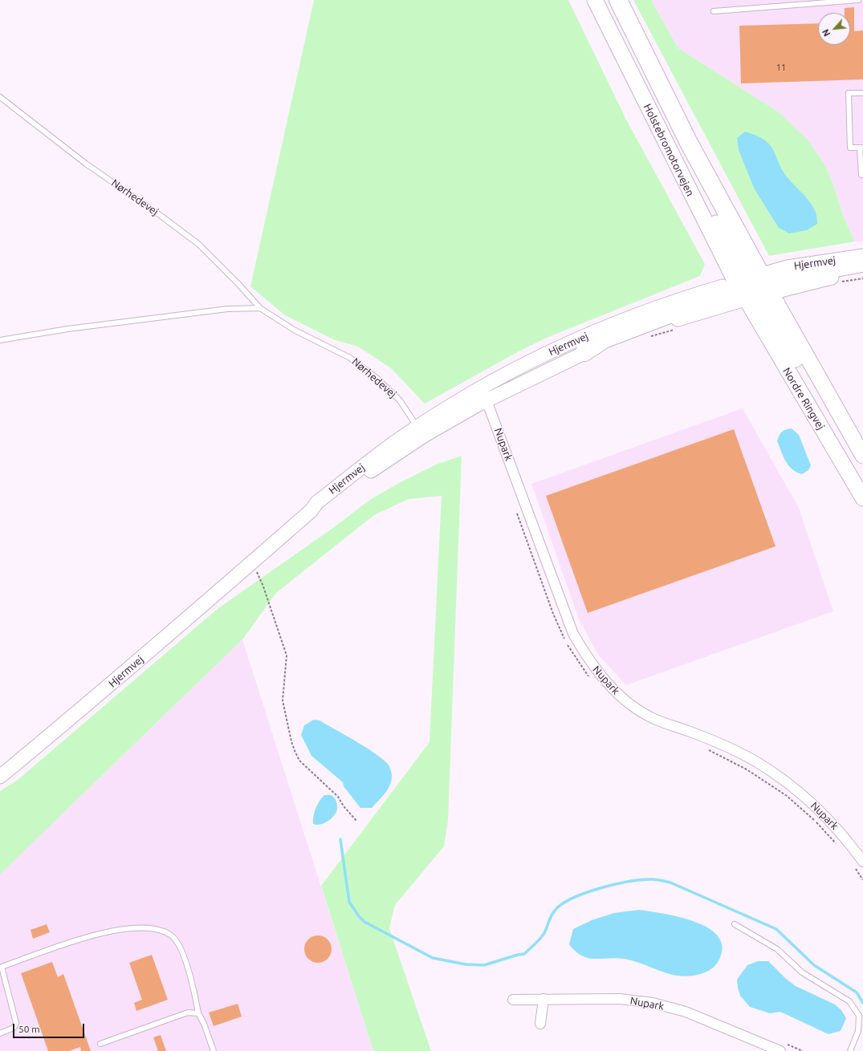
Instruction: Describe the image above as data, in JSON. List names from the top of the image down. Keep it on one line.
{"streets":{"highway":["Holstebromotorvejen"],"main road":["Nordre Ringvej"],"street":["Hjermvej","Nupark"],"lane":["Nørhedevej"]},"crossings":[["Holstebromotorvejen","Hjermvej"],["Holstebromotorvejen","Nordre Ringvej"],["Nørhedevej","Hjermvej"],["Hjermvej","Nordre Ringvej"],["Hjermvej","Nupark"]],"house_numbers":["11"],"scale_bar":"50 m","north":"bottom left"}
